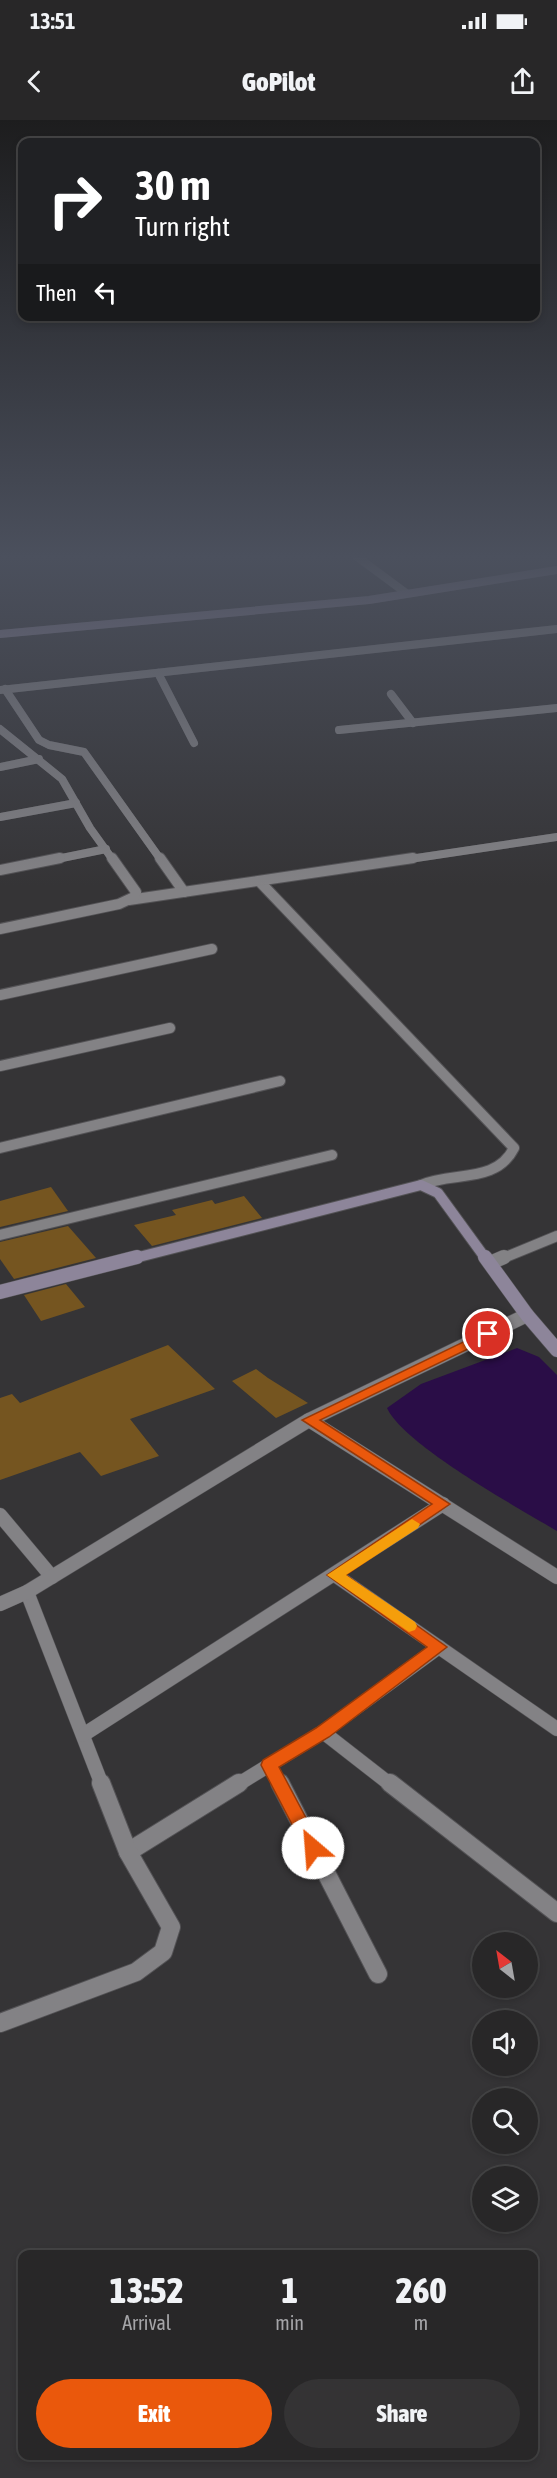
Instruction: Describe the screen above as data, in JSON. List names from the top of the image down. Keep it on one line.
{"north":"top left","page":{"status":"13:51","header":"GoPilot","turn":["30 m","Turn right"],"then":"Then","eta":["13:52","Arrival","1","min","260","m"],"buttons":["Exit","Share"]}}
